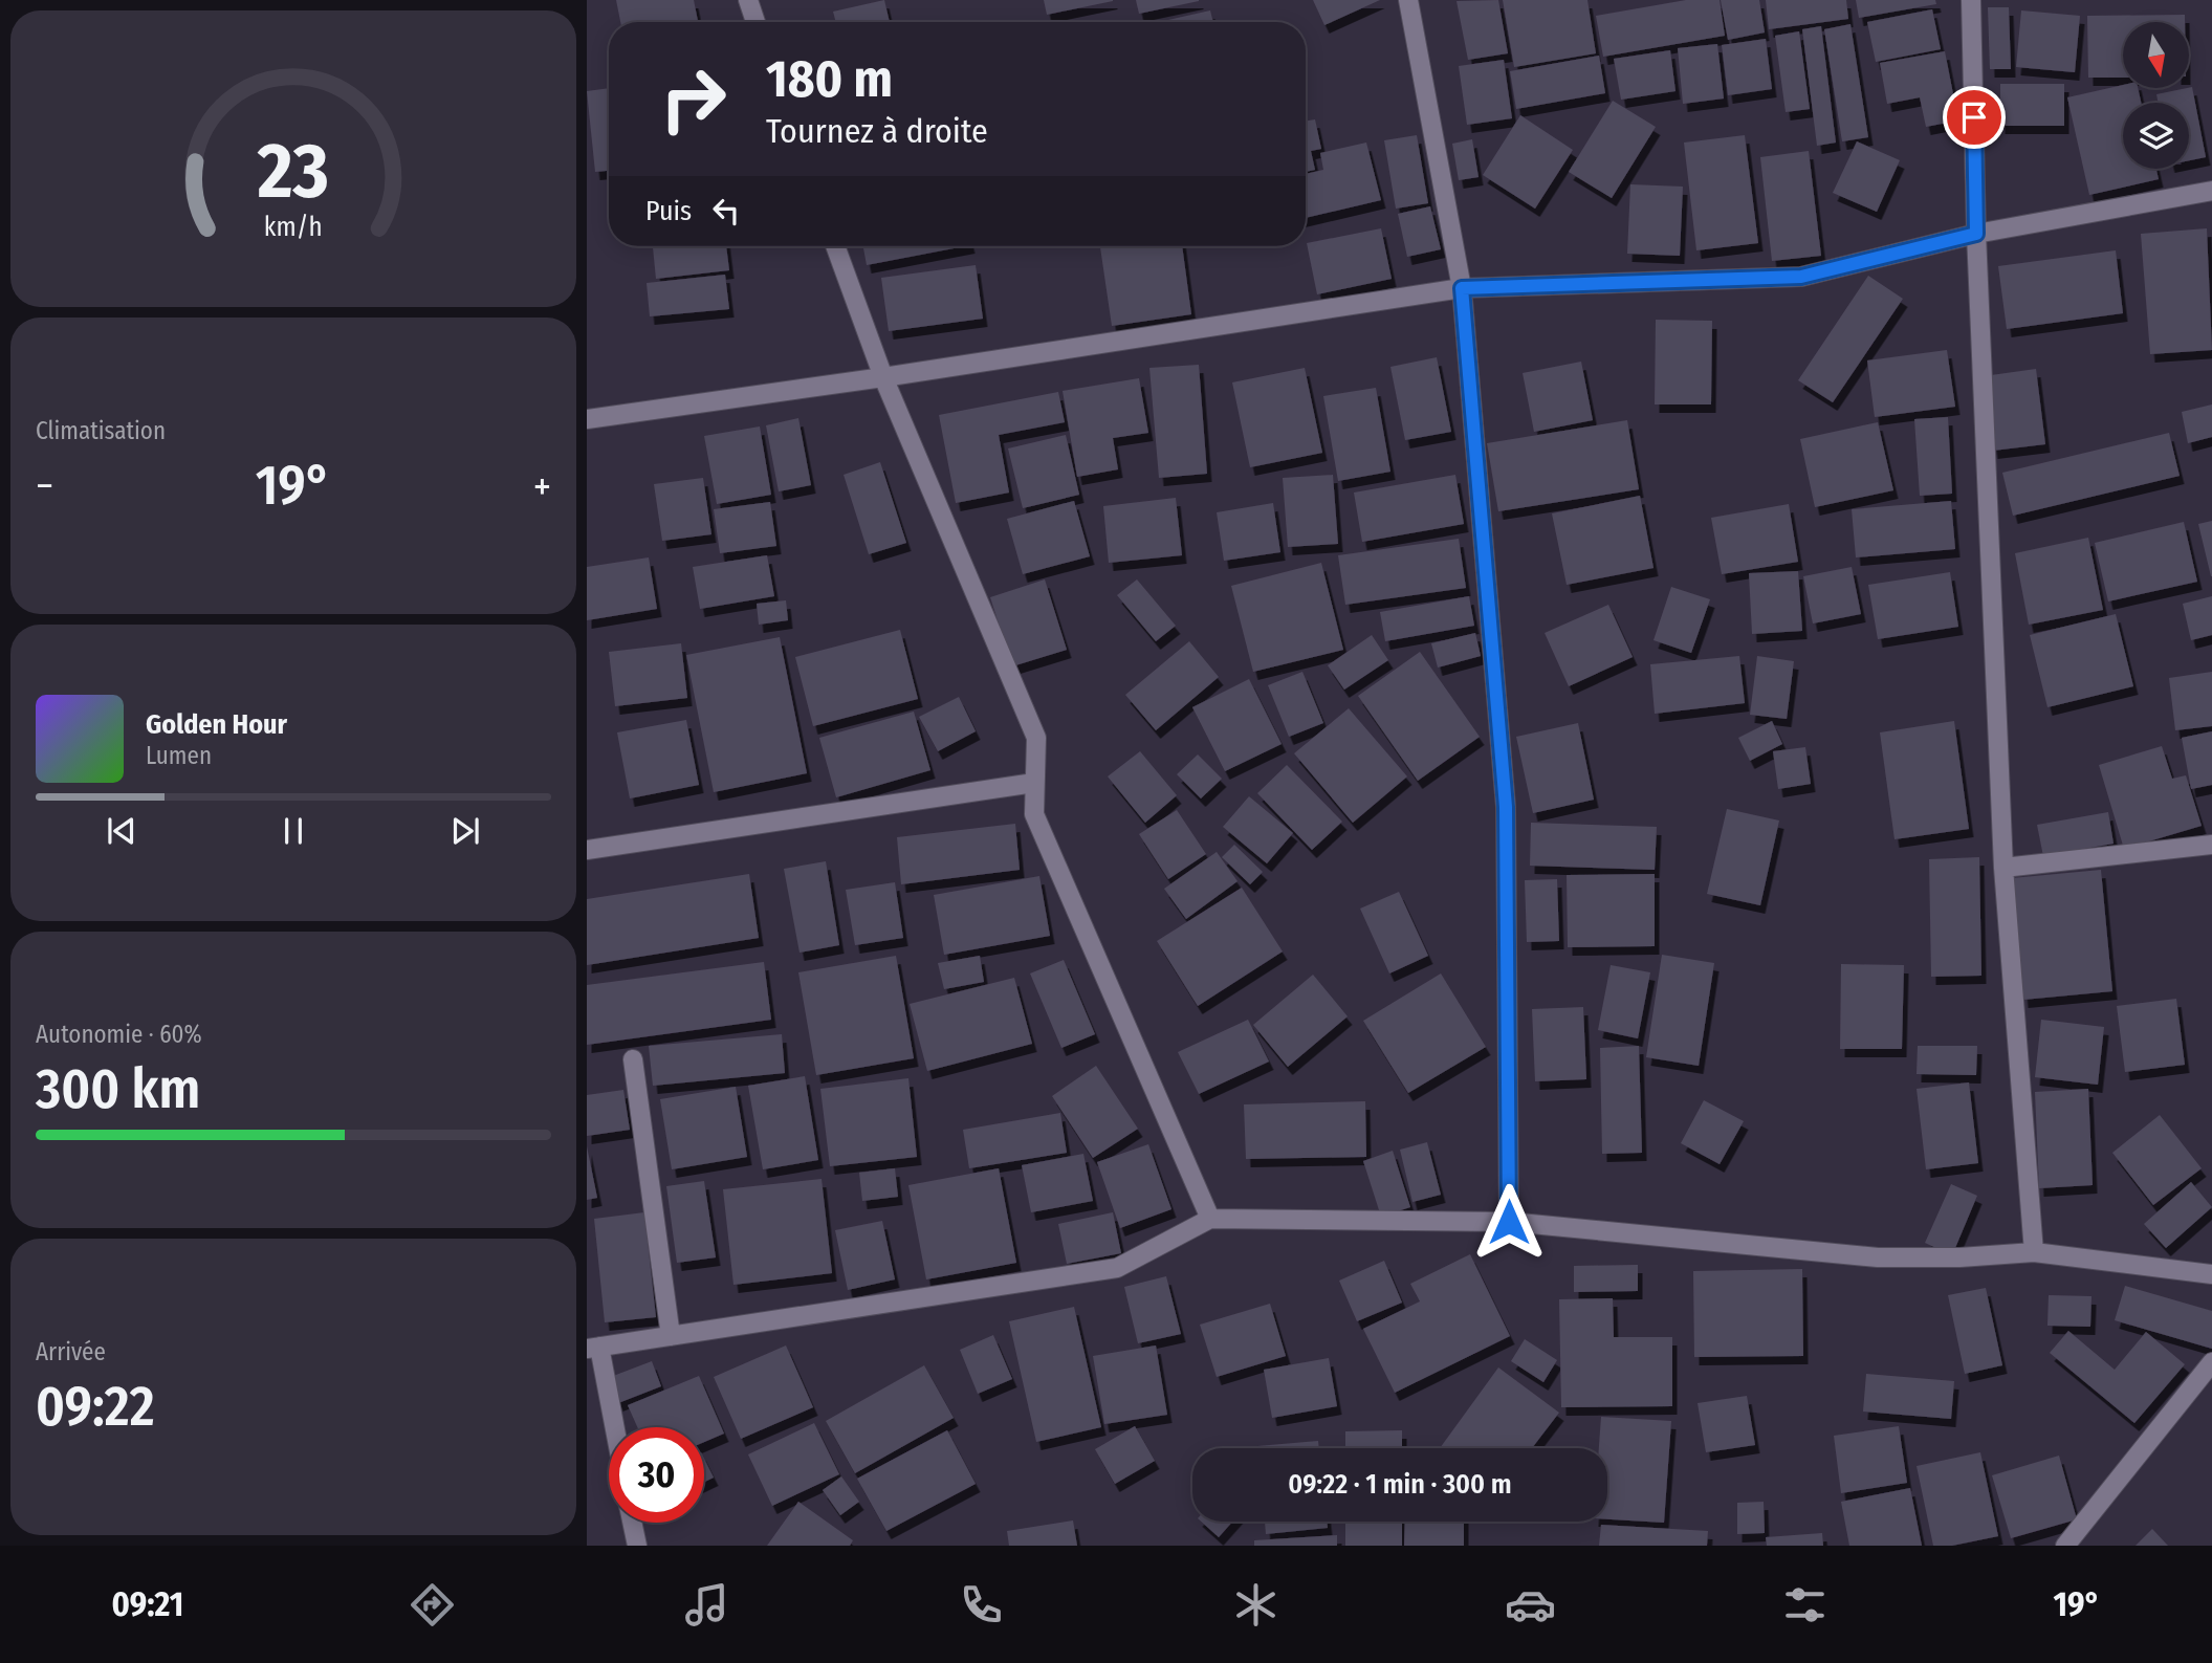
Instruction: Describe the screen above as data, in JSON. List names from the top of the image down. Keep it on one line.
{"north":"bottom","page":{"turn":["180 m","Tournez à droite"],"then":"Puis","tile":["Climatisation",["Autonomie · 60%","300 km"],["Arrivée","09:22"]],"heat":["−","19°","+"],"song":["Golden Hour","Lumen"],"limit":"30","trip":"09:22 · 1 min · 300 m","tabs":["09:21","19°"],"gauge":["23","km/h"]}}
